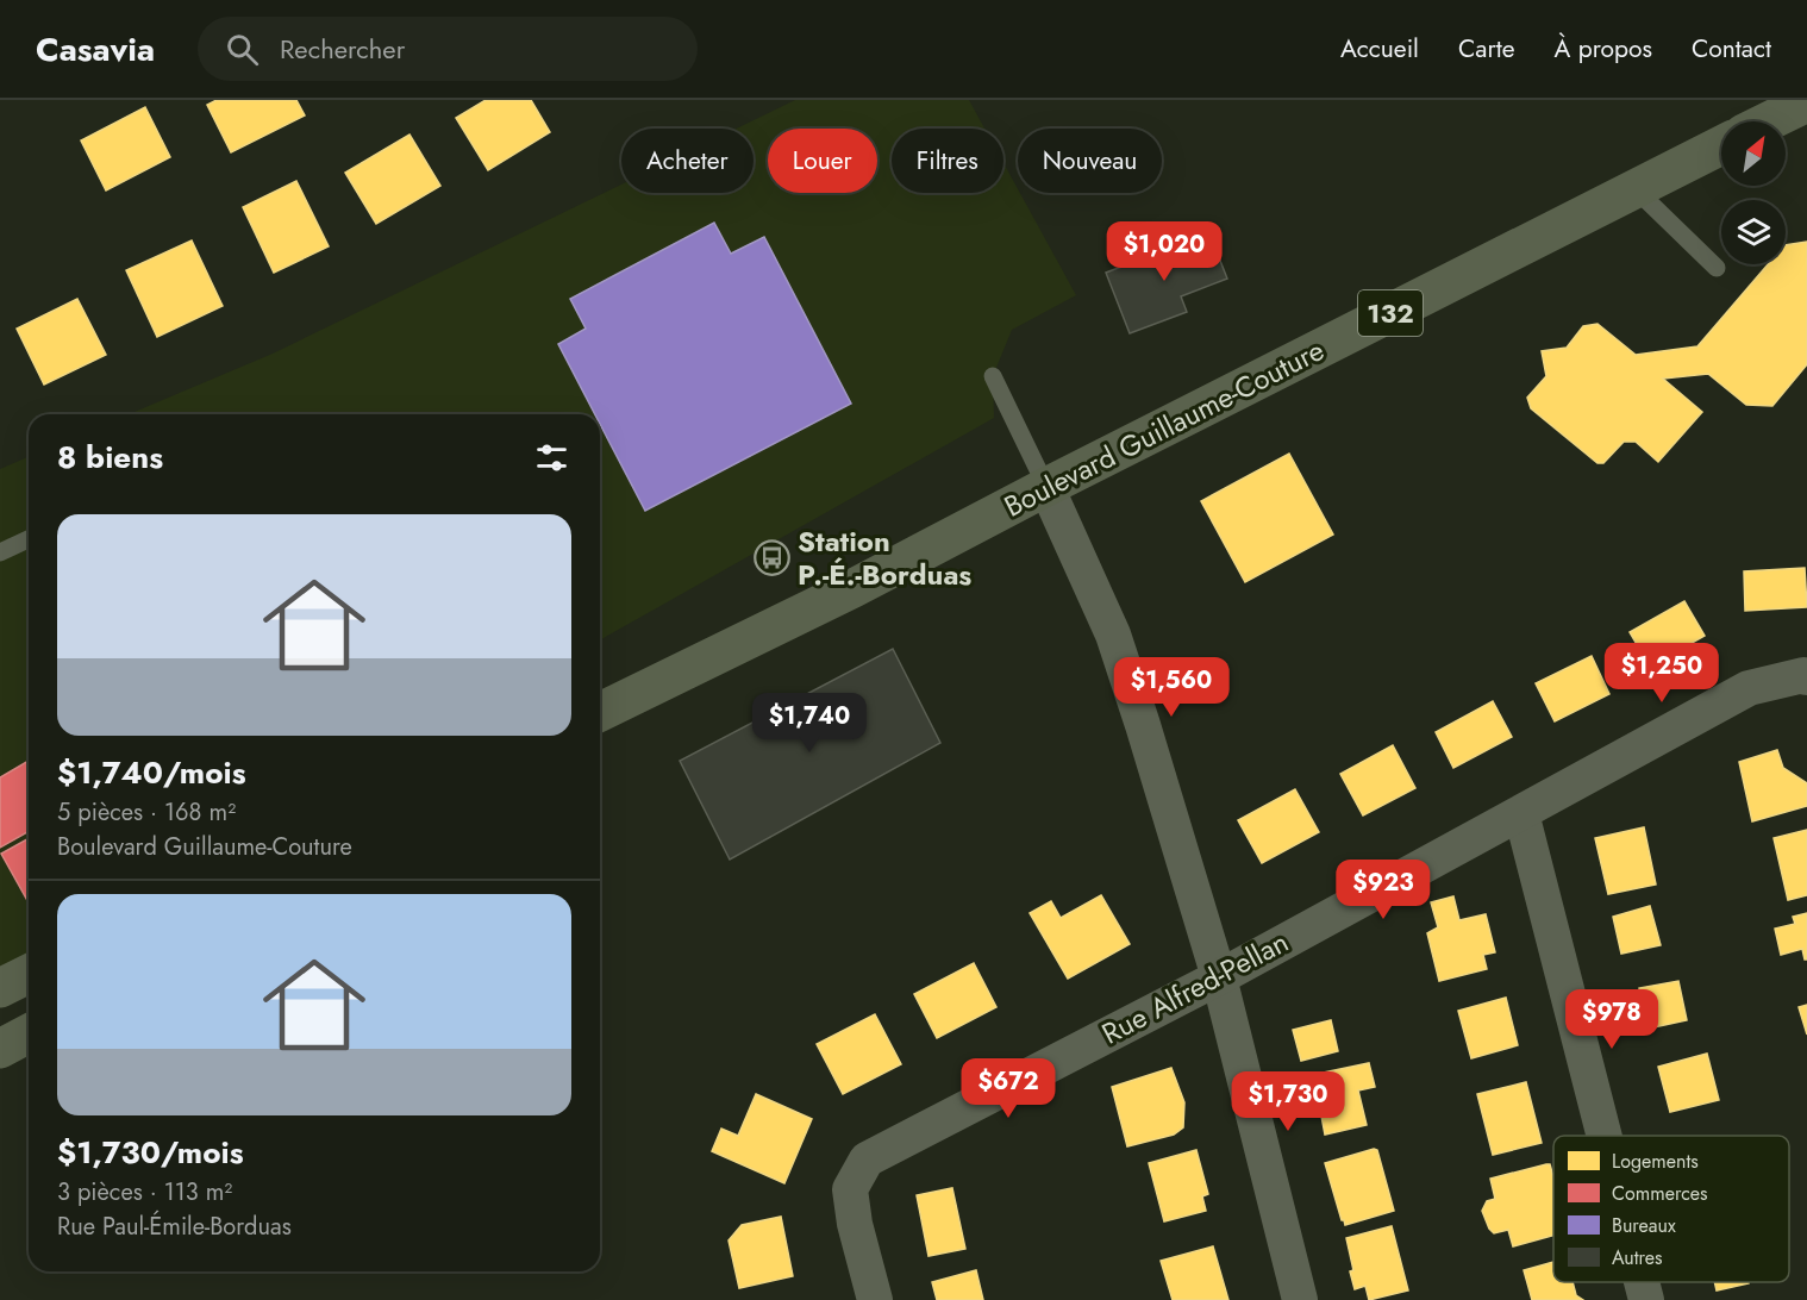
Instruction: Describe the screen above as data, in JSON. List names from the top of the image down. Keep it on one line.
{"streets":{"main road":["132","Boulevard Guillaume-Couture"],"street":["Rue Alfred-Pellan"]},"places":{"bus stop":["Station P.-É.-Borduas"]},"legend":["Logements","Commerces","Bureaux","Autres"],"north":"top right","page":{"header":"Casavia","search":"Rechercher","nav":["Accueil","Carte","À propos","Contact"],"chip":["Acheter","Louer","Filtres","Nouveau"],"price":["$1,020","$1,250","$1,560","$1,740","$923","$978","$672","$1,730"],"heading":"8 biens","list":[{"name":"$1,740/mois","note":"5 pièces · 168 m² · Boulevard Guillaume-Couture"},{"name":"$1,730/mois","note":"3 pièces · 113 m² · Rue Paul-Émile-Borduas"}]}}
